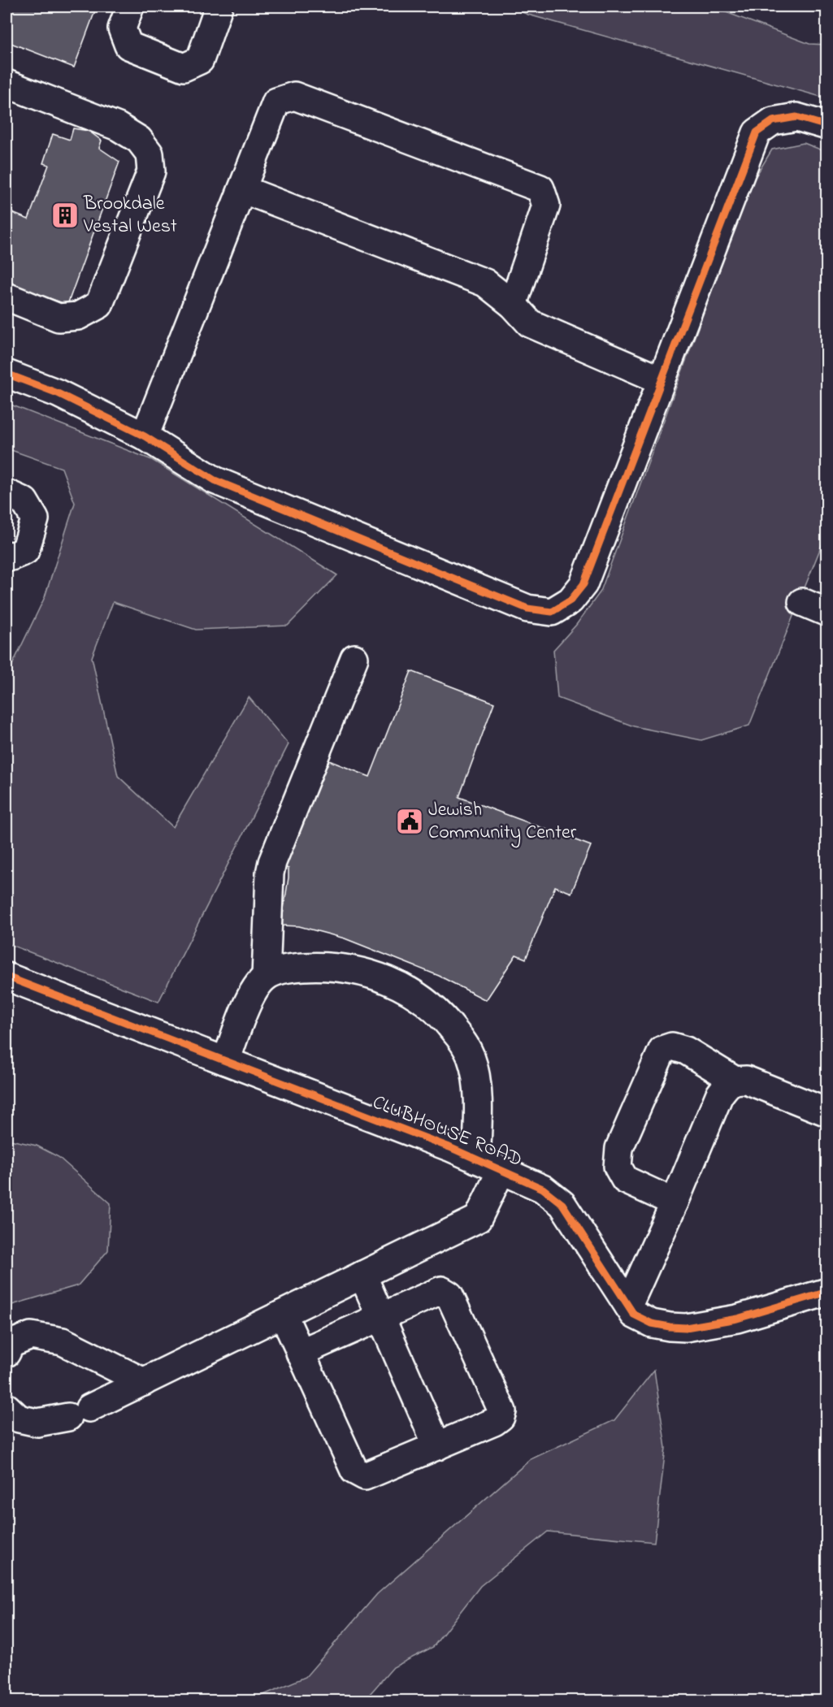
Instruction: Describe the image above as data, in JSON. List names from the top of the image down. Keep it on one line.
{"streets":{"street":["CLUBHOUSE ROAD"]},"places":{"building":["Brookdale Vestal West"],"public building":["Jewish Community Center"]}}
